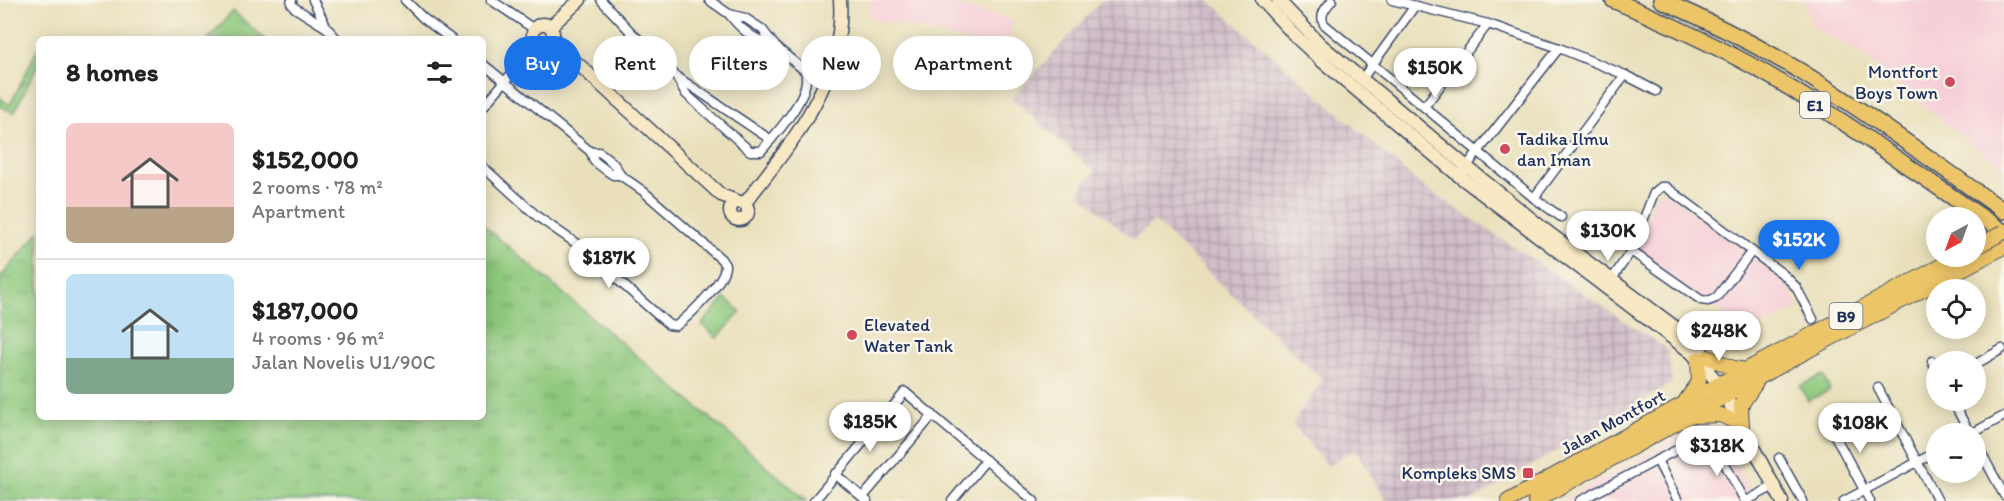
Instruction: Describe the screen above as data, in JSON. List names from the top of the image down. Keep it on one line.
{"streets":{"highway":["E1"],"main road":["B9","Jalan Montfort"]},"places":{"other":["Montfort Boys Town","Tadika Ilmu dan Iman","Elevated Water Tank"],"transit":["Kompleks SMS"]},"north":"bottom left","page":{"chip":["Buy","Rent","Filters","New","Apartment"],"heading":"8 homes","price":["$150K","$130K","$152K","$187K","$248K","$185K","$108K","$318K"],"list":[{"name":"$152,000","note":"2 rooms · 78 m² · Apartment"},{"name":"$187,000","note":"4 rooms · 96 m² · Jalan Novelis U1/90C"}],"map_buttons":["+","−"]}}
